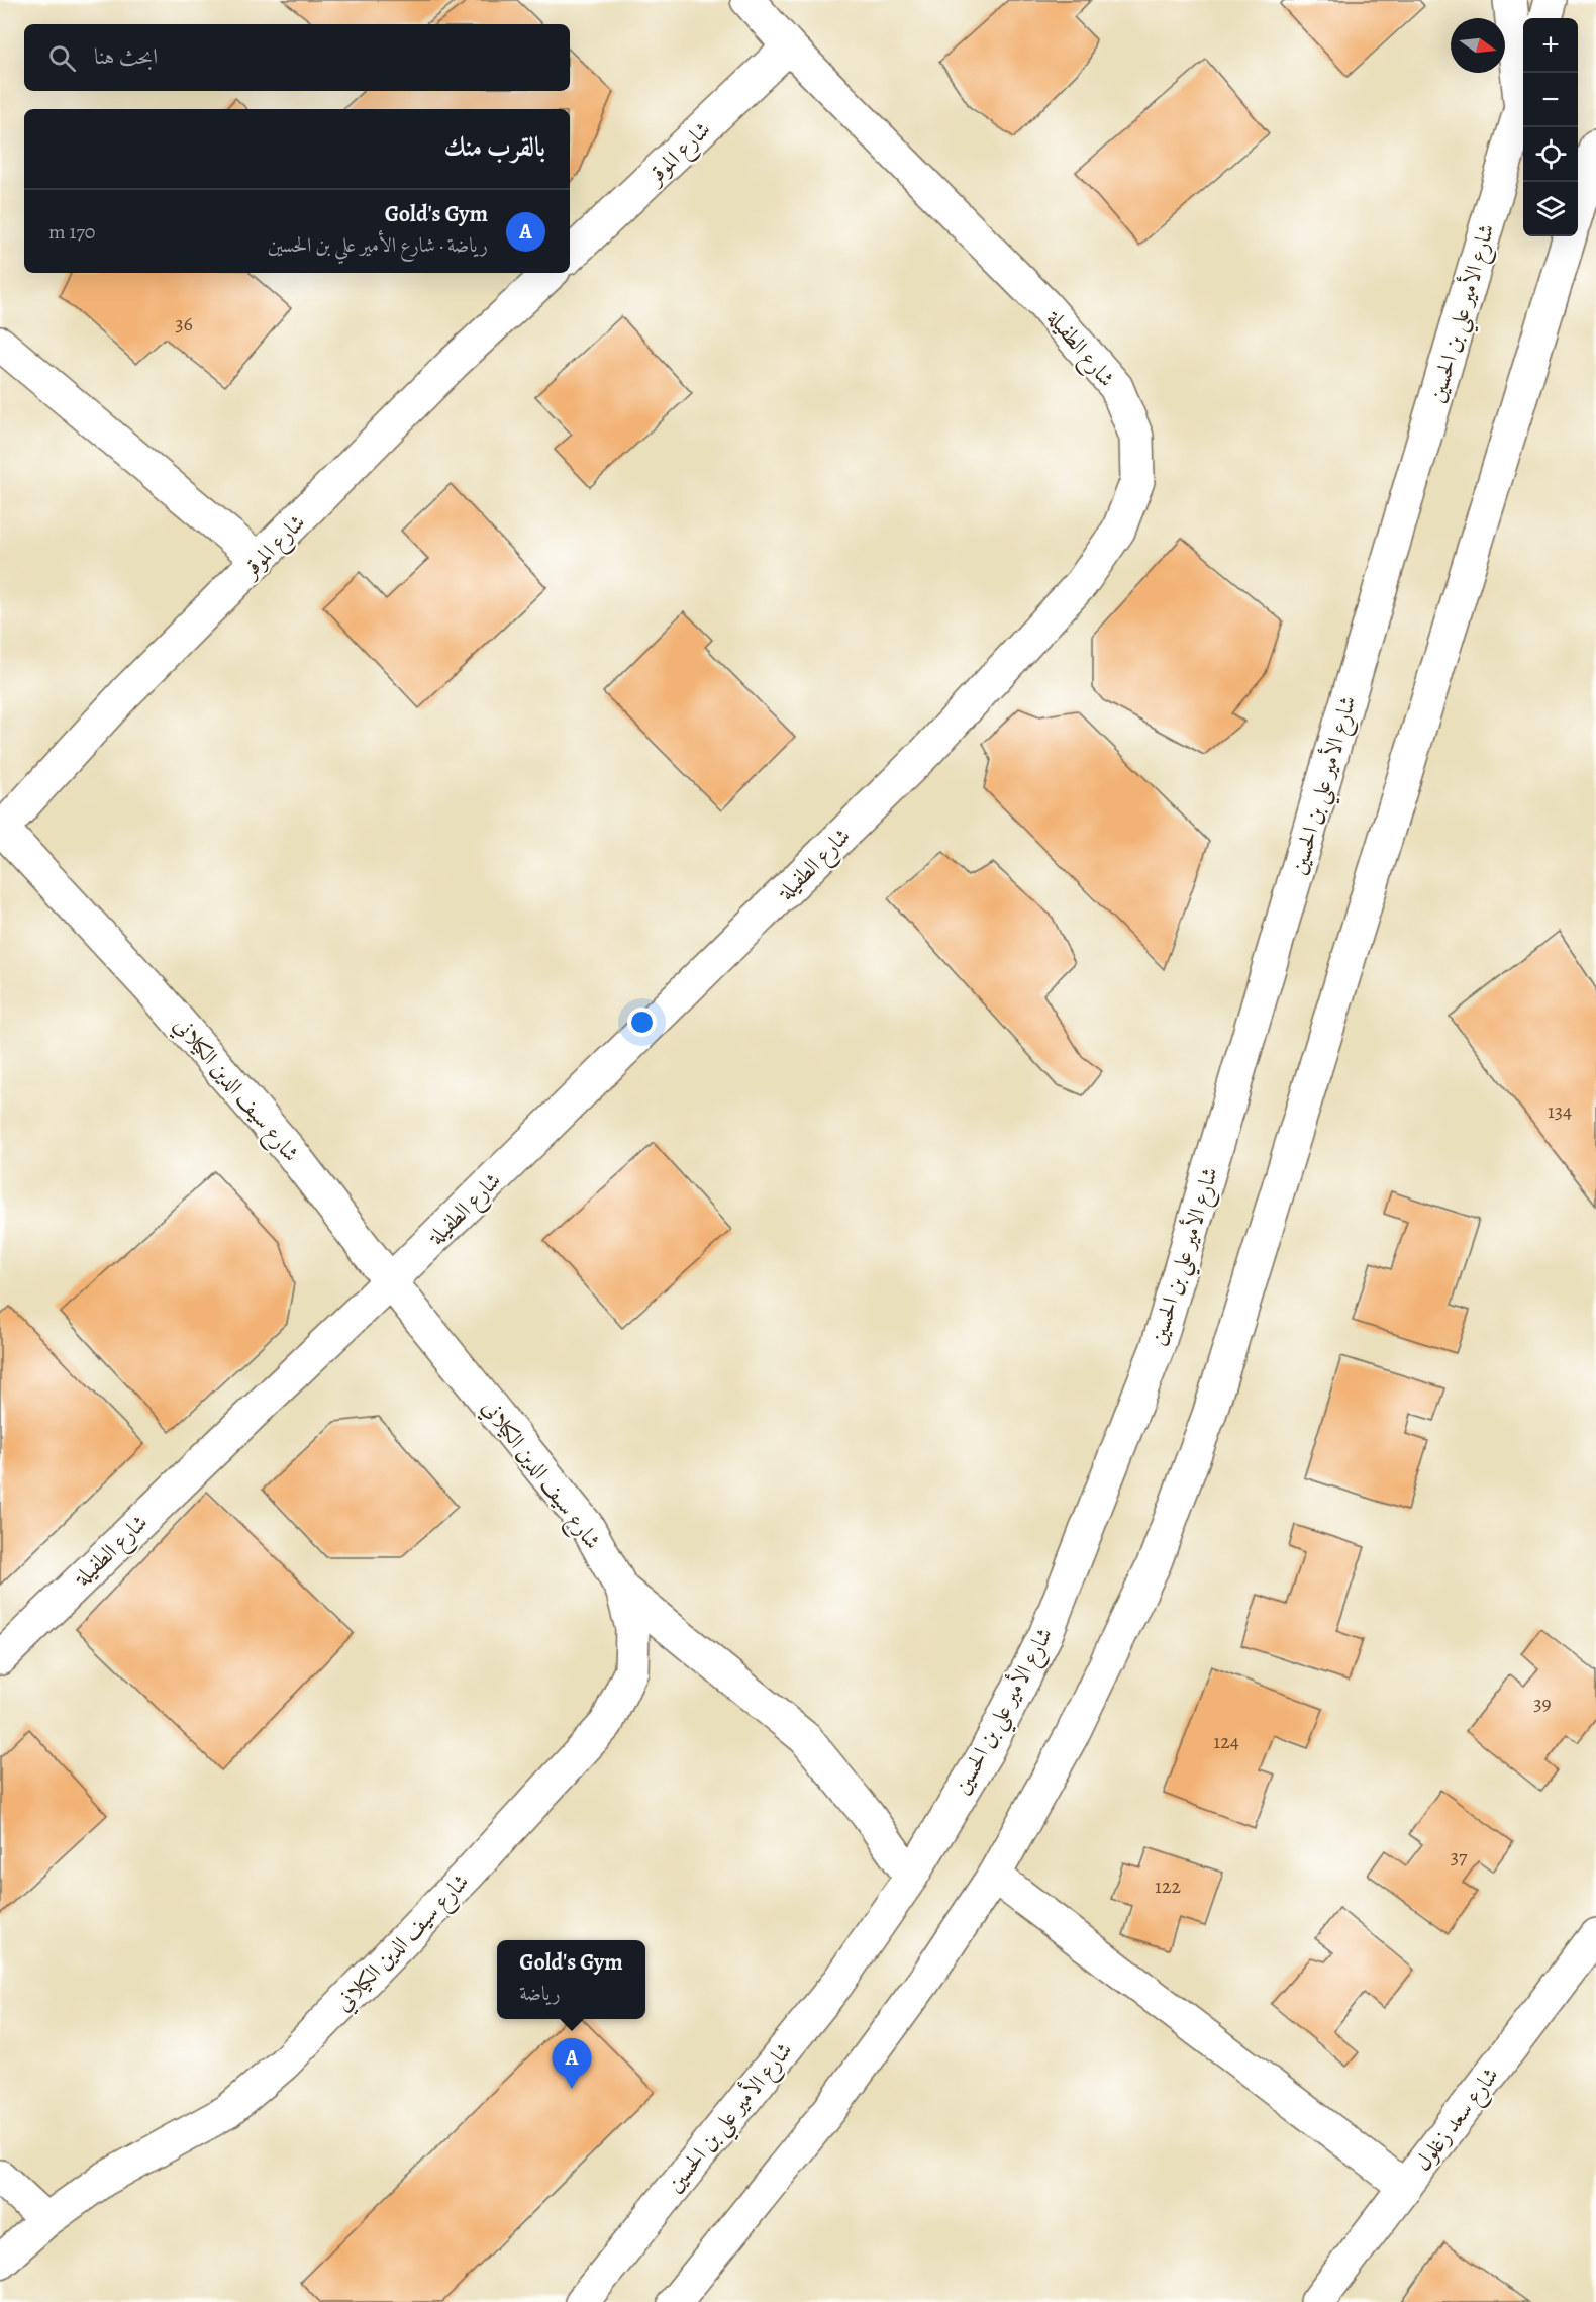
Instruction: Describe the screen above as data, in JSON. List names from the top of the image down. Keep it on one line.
{"streets":{"street":["شارع الموقر","شارع الأمير علي بن الحسين","شارع الطفيلة","شارع سيف الدين الكيلاني","شارع سعد زغلول"]},"crossings":[["شارع الموقر","شارع الطفيلة"],["شارع الموقر","شارع سيف الدين الكيلاني"],["شارع الطفيلة","شارع سيف الدين الكيلاني"]],"house_numbers":["36","134","39","124","37","122"],"north":"right","page":{"map_buttons":["+","−"],"search":"ابحث هنا","heading":"بالقرب منك","list":[{"mark":"A","name":"Gold's Gym","note":"رياضة · شارع الأمير علي بن الحسين","value":"170 m"}],"popup":["Gold's Gym","رياضة"],"pins":"A"}}
